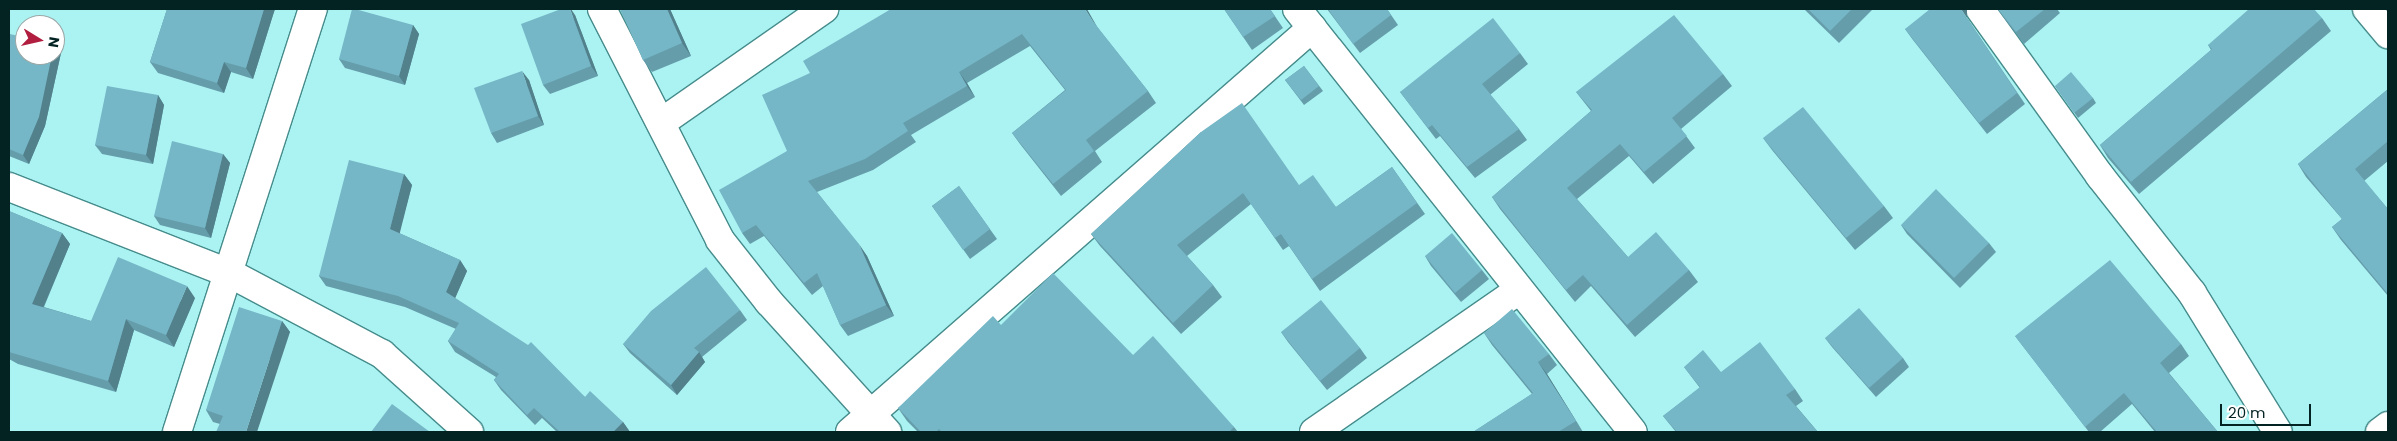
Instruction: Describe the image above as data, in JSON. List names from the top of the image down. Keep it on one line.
{"scale_bar":"20 m","north":"right"}
